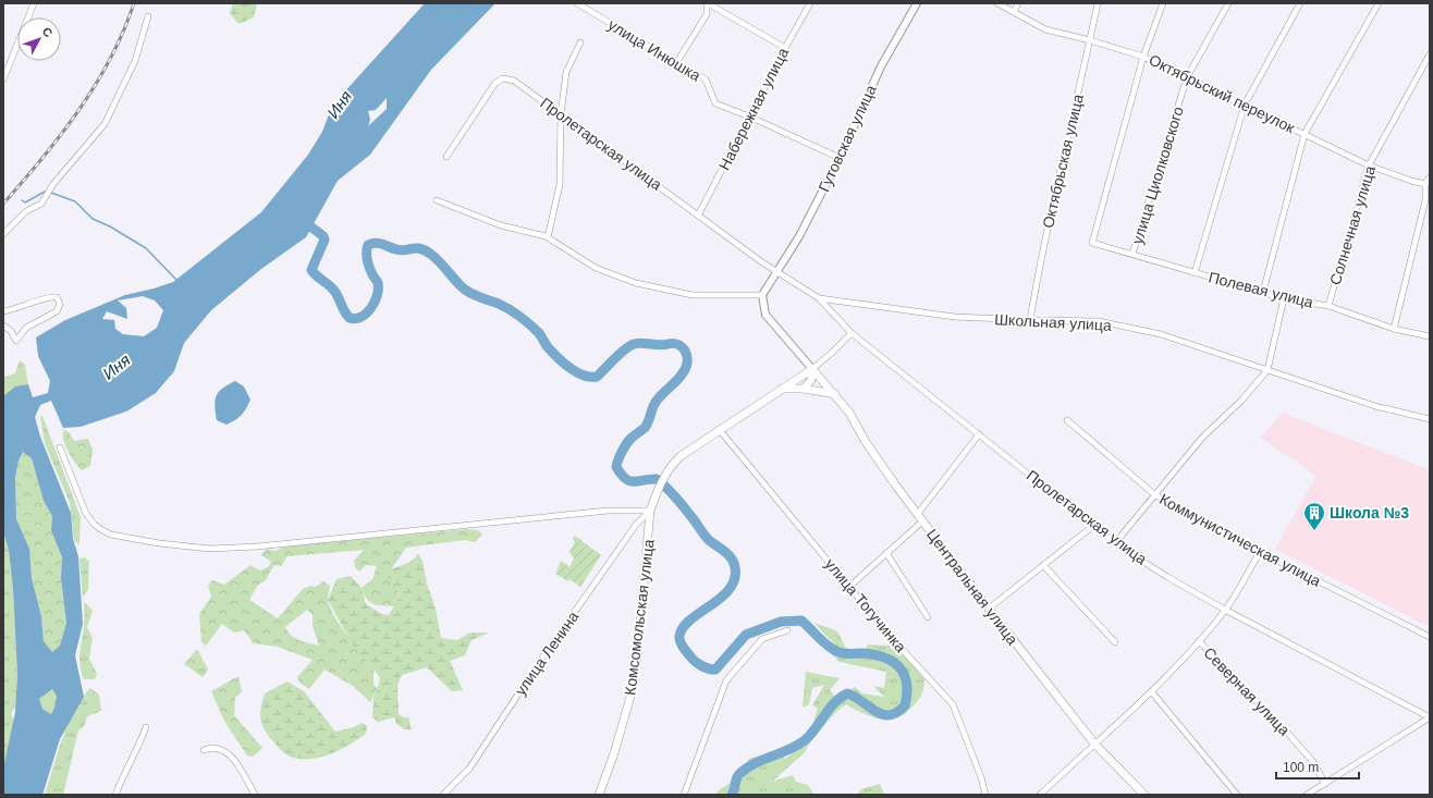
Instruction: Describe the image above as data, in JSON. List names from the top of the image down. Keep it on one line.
{"streets":{"main road":["Центральная улица","Комсомольская улица"],"street":["улица Инюшка","Октябрьский переулок","Набережная улица","Гутовская улица","Пролетарская улица","Октябрьская улица","улица Циолковского","Солнечная улица","Полевая улица","Школьная улица","Коммунистическая улица","улица Тогучинка","улица Ленина","Северная улица"]},"crossings":[["улица Инюшка","Набережная улица"],["улица Инюшка","Гутовская улица"],["Октябрьский переулок","Октябрьская улица"],["Октябрьский переулок","улица Циолковского"],["Октябрьский переулок","Солнечная улица"],["Октябрьский переулок","Полевая улица"],["Набережная улица","Пролетарская улица"],["Гутовская улица","Пролетарская улица"],["Гутовская улица","Школьная улица"],["Пролетарская улица","Школьная улица"],["Октябрьская улица","Школьная улица"],["улица Циолковского","Полевая улица"],["Солнечная улица","Полевая улица"],["Центральная улица","Комсомольская улица"],["улица Тогучинка","Комсомольская улица"],["Комсомольская улица","улица Ленина"]],"water":["Иня"],"places":{"building":["Школа №3"]},"scale_bar":"100 m","north":"top right"}
